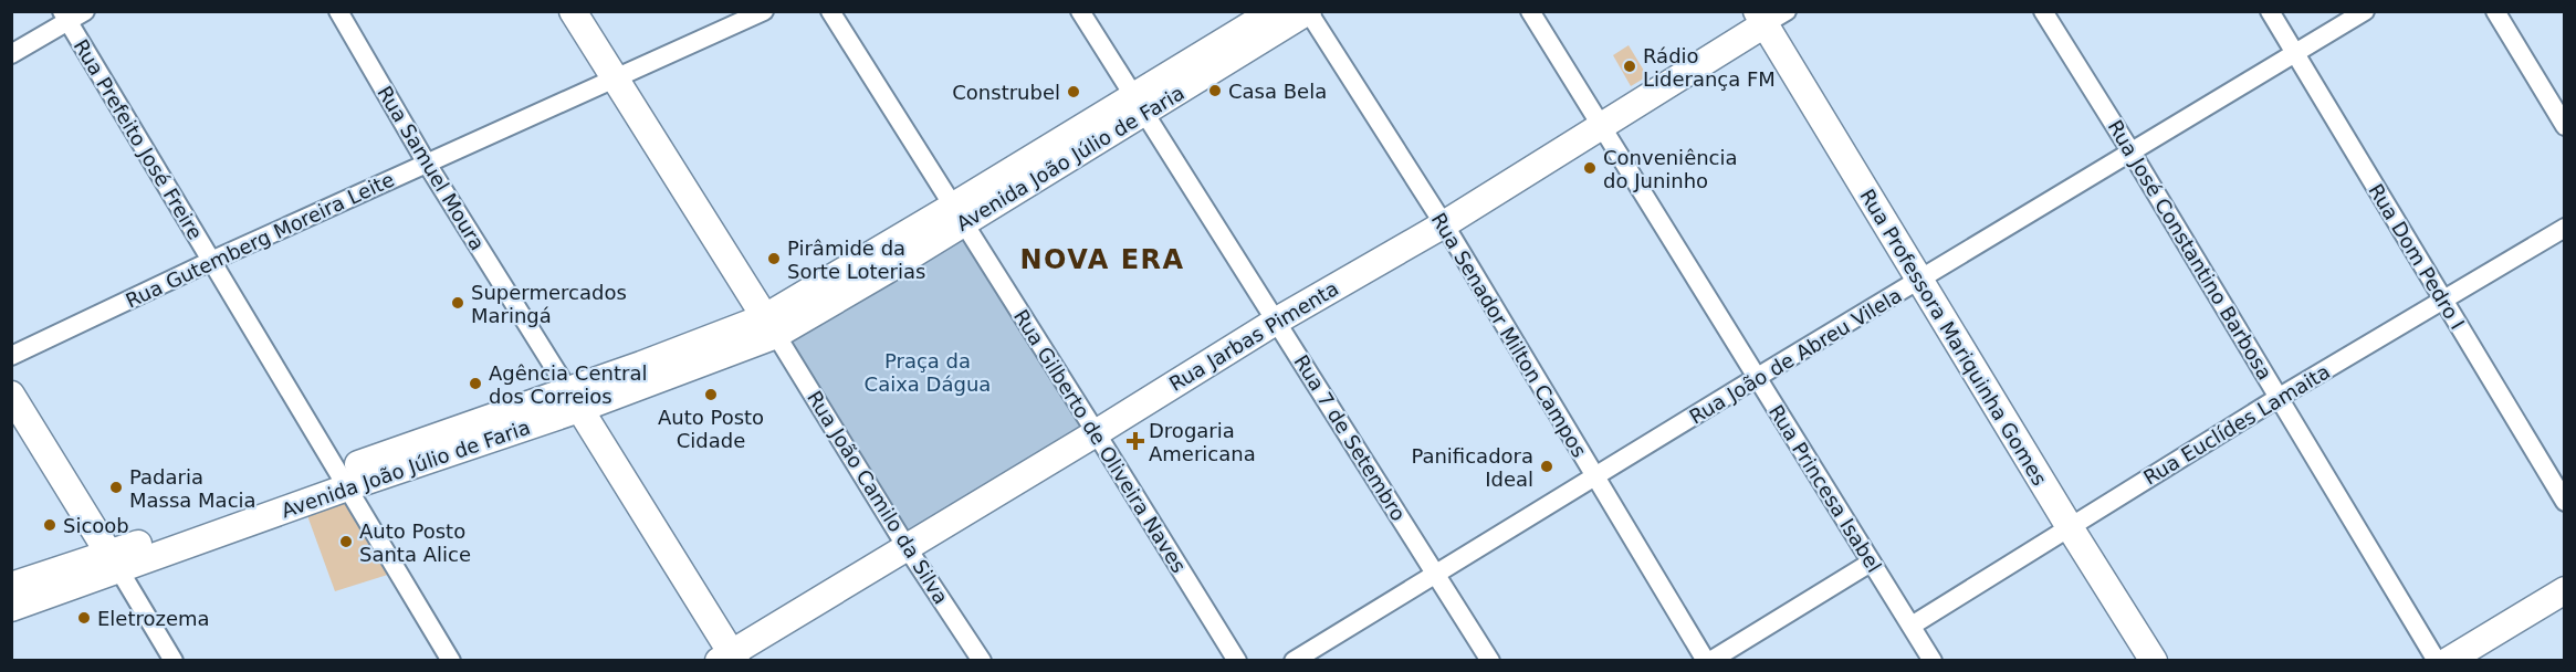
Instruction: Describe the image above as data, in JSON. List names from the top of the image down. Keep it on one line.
{"streets":{"main road":["Avenida João Júlio de Faria","Rua Samuel Moura","Rua Jarbas Pimenta","Rua Professora Mariquinha Gomes","Rua João Camilo da Silva"],"street":["Rua Prefeito José Freire","Rua Gutemberg Moreira Leite","Rua José Constantino Barbosa","Rua Dom Pedro I","Rua Senador Milton Campos","Rua João de Abreu Vilela","Rua Euclídes Lamaita","Rua 7 de Setembro","Rua Gilberto de Oliveira Naves","Rua Princesa Isabel"]},"crossings":[["Rua Prefeito José Freire","Avenida João Júlio de Faria"],["Rua Prefeito José Freire","Rua Gutemberg Moreira Leite"],["Avenida João Júlio de Faria","Rua Samuel Moura"],["Avenida João Júlio de Faria","Rua Senador Milton Campos"],["Avenida João Júlio de Faria","Rua 7 de Setembro"],["Avenida João Júlio de Faria","Rua Gilberto de Oliveira Naves"],["Avenida João Júlio de Faria","Rua João Camilo da Silva"],["Rua Samuel Moura","Rua Gutemberg Moreira Leite"],["Rua Samuel Moura","Rua Jarbas Pimenta"],["Rua Gutemberg Moreira Leite","Rua João Camilo da Silva"],["Rua José Constantino Barbosa","Rua João de Abreu Vilela"],["Rua José Constantino Barbosa","Rua Euclídes Lamaita"],["Rua Dom Pedro I","Rua João de Abreu Vilela"],["Rua Dom Pedro I","Rua Euclídes Lamaita"],["Rua Senador Milton Campos","Rua Jarbas Pimenta"],["Rua Senador Milton Campos","Rua João de Abreu Vilela"],["Rua Jarbas Pimenta","Rua Professora Mariquinha Gomes"],["Rua Jarbas Pimenta","Rua 7 de Setembro"],["Rua Jarbas Pimenta","Rua Gilberto de Oliveira Naves"],["Rua Jarbas Pimenta","Rua Princesa Isabel"],["Rua Jarbas Pimenta","Rua João Camilo da Silva"],["Rua Professora Mariquinha Gomes","Rua João de Abreu Vilela"],["Rua Professora Mariquinha Gomes","Rua Euclídes Lamaita"],["Rua João de Abreu Vilela","Rua 7 de Setembro"],["Rua João de Abreu Vilela","Rua Princesa Isabel"],["Rua Euclídes Lamaita","Rua Princesa Isabel"]],"districts":["NOVA ERA"],"parks":["Praça da Caixa Dágua"],"places":{"other":["Rádio Liderança FM","Casa Bela","Construbel","Conveniência do Juninho","Pirâmide da Sorte Loterias","Supermercados Maringá","Agência Central dos Correios","Auto Posto Cidade","Panificadora Ideal","Padaria Massa Macia","Sicoob","Auto Posto Santa Alice","Eletrozema"],"health":["Drogaria Americana"]}}
